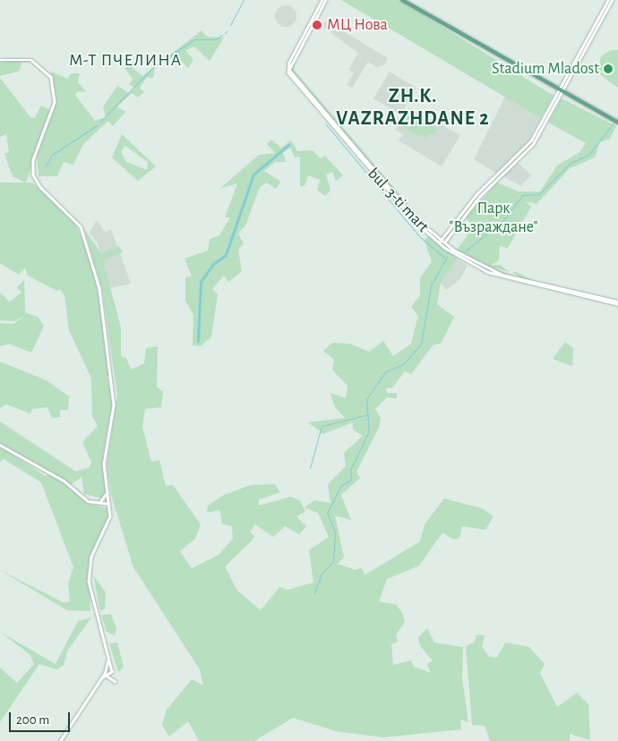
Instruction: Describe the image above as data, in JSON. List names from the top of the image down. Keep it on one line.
{"streets":{"street":["bul. 3-ti mart"]},"districts":["М-Т ПЧЕЛИНА","ZH.K. VAZRAZHDANE 2"],"parks":["Парк \"Възраждане\""],"places":["МЦ Нова","Stadium Mladost"],"scale_bar":"200 m"}
